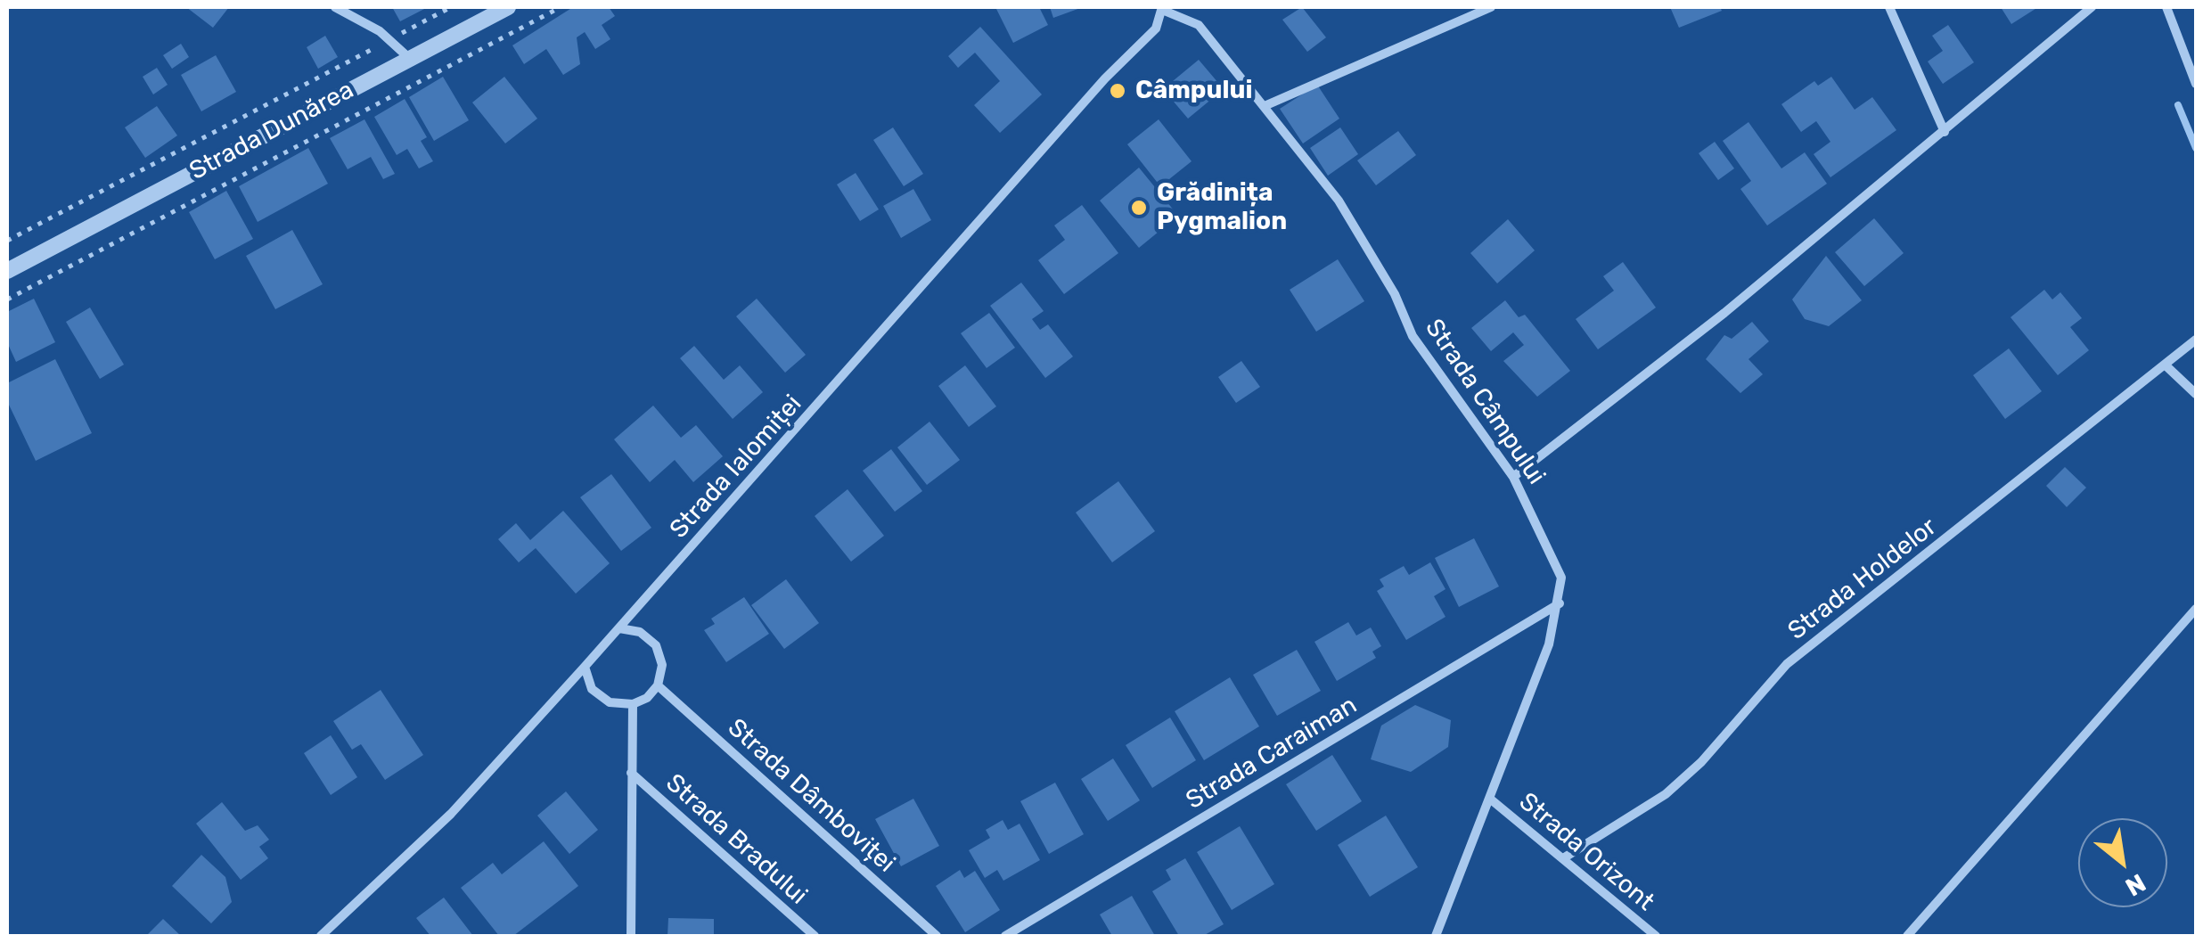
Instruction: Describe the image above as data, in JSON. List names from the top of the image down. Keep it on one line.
{"streets":{"street":["Strada Dunărea","Strada Câmpului","Strada Ialomiței","Strada Holdelor","Strada Caraiman","Strada Dâmboviței","Strada Bradului","Strada Orizont"]},"crossings":[["Strada Câmpului","Strada Ialomiței"],["Strada Câmpului","Strada Caraiman"],["Strada Câmpului","Strada Orizont"],["Strada Ialomiței","Strada Dâmboviței"],["Strada Holdelor","Strada Orizont"]],"places":["Câmpului","Grădinița Pygmalion"],"north":"bottom right"}
